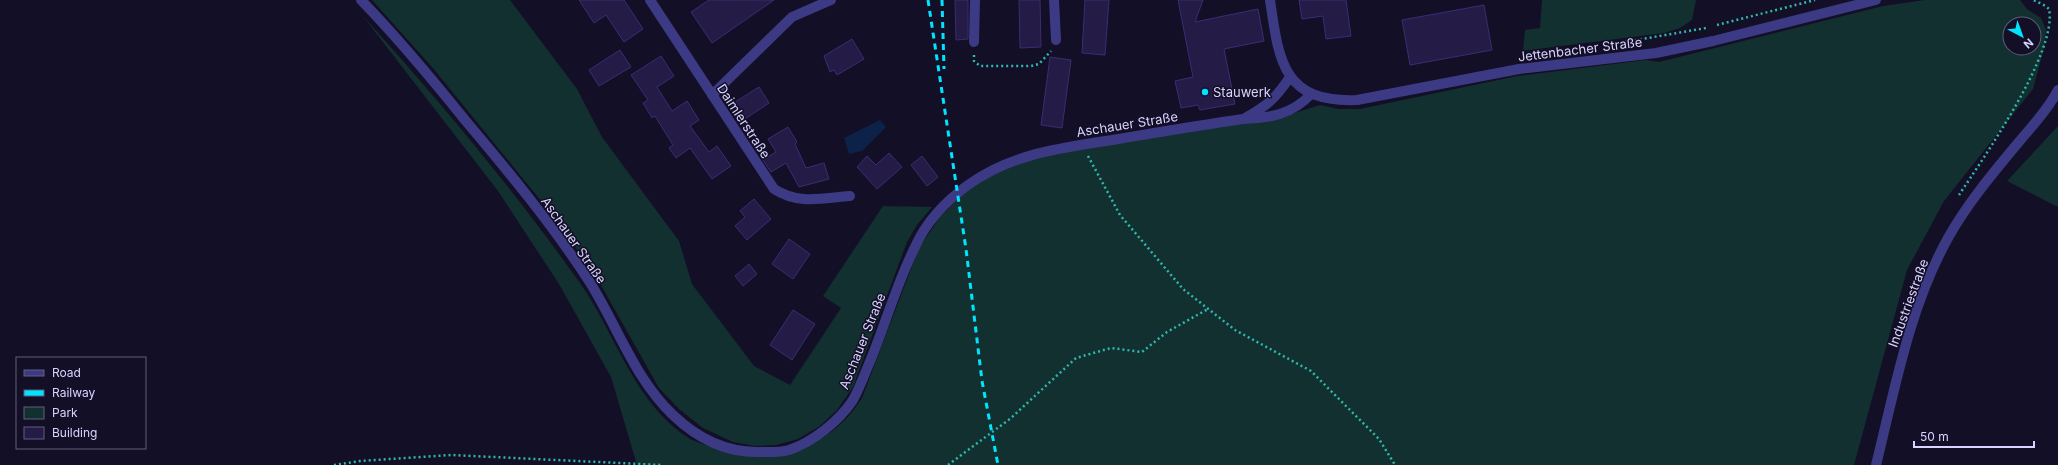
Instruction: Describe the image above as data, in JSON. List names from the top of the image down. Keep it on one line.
{"streets":{"street":["Jettenbacher Straße","Daimlerstraße","Aschauer Straße","Industriestraße"]},"crossings":[["Jettenbacher Straße","Aschauer Straße"]],"places":["Stauwerk"],"legend":["Road","Railway","Park","Building"],"scale_bar":"50 m","north":"bottom right"}
